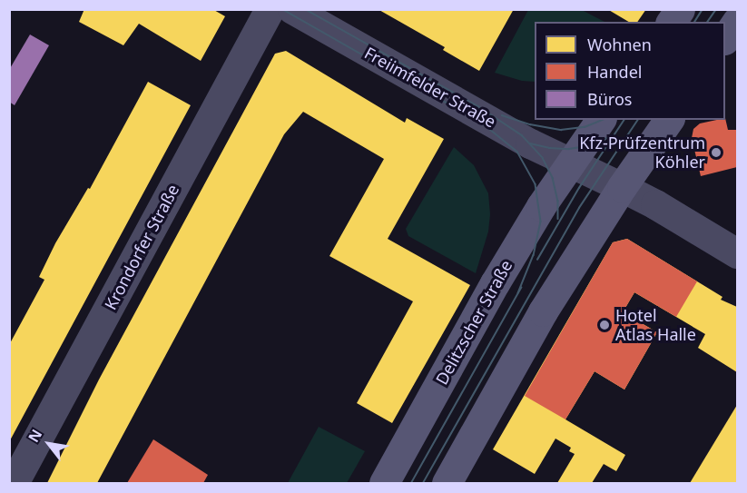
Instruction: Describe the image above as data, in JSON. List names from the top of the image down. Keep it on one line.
{"streets":{"main road":["Delitzscher Straße"],"street":["Freiimfelder Straße","Krondorfer Straße"]},"crossings":[["Freiimfelder Straße","Delitzscher Straße"]],"places":["Kfz-Prüfzentrum Köhler","Hotel Atlas Halle"],"legend":["Wohnen","Handel","Büros"],"north":"top left"}
